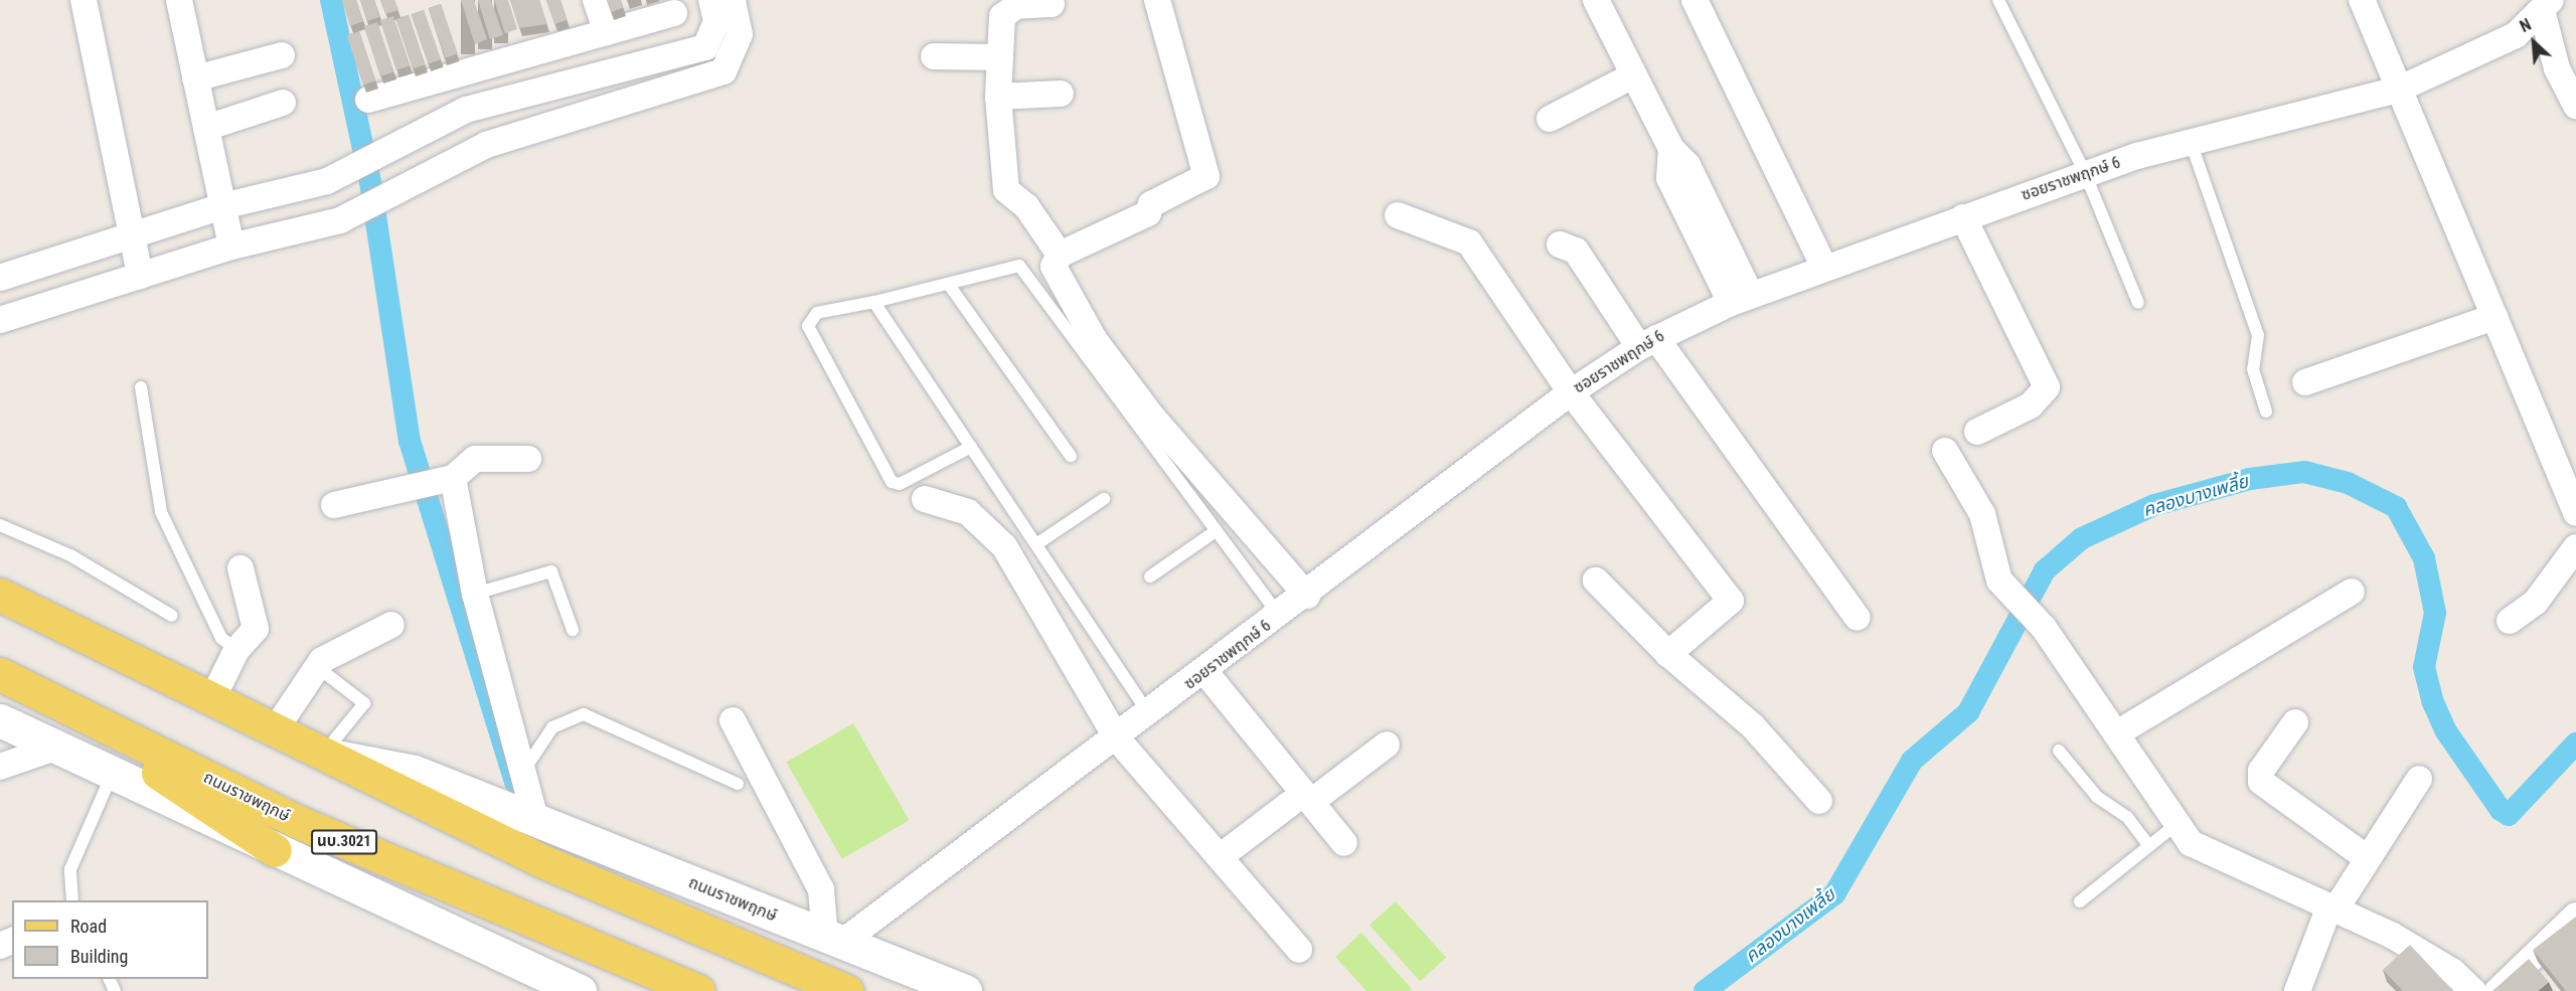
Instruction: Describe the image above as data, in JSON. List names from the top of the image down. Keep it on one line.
{"streets":{"main road":["ถนนราชพฤกษ์","นบ.3021"],"street":["ซอยราชพฤกษ์ 6"]},"crossings":[["ซอยราชพฤกษ์ 6","ถนนราชพฤกษ์"]],"water":["คลองบางเพลี้ย"],"legend":["Road","Building"],"north":"top left"}
